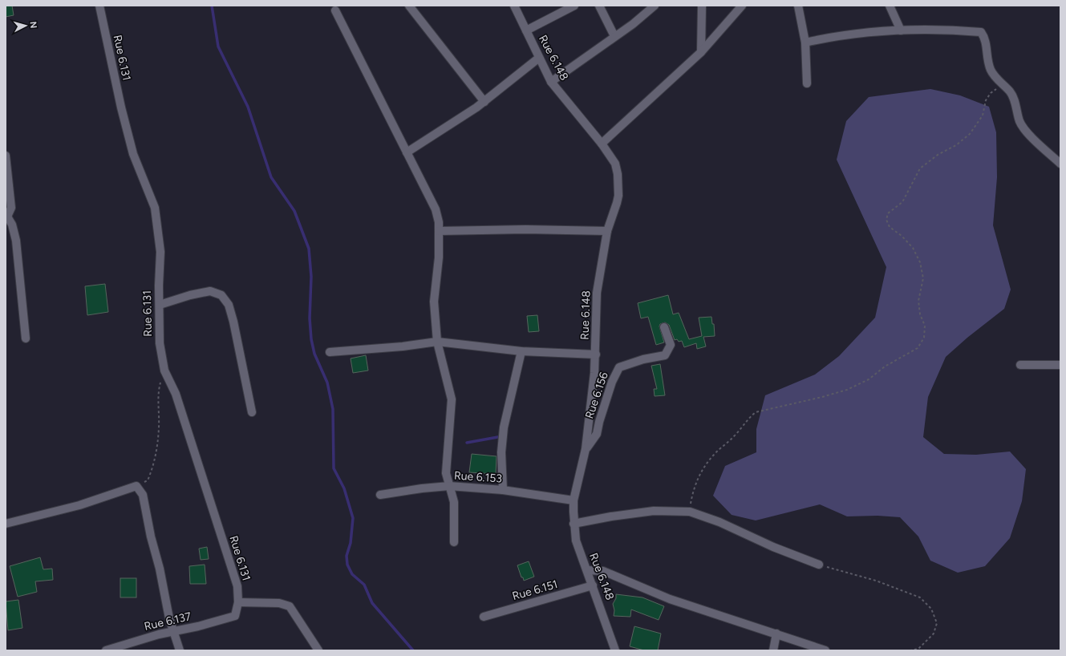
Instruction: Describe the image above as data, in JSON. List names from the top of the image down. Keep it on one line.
{"streets":{"street":["Rue 6.131","Rue 6.148","Rue 6.156","Rue 6.153","Rue 6.151","Rue 6.137"]},"crossings":[["Rue 6.131","Rue 6.137"],["Rue 6.148","Rue 6.156"],["Rue 6.148","Rue 6.153"],["Rue 6.148","Rue 6.151"]],"north":"right"}
